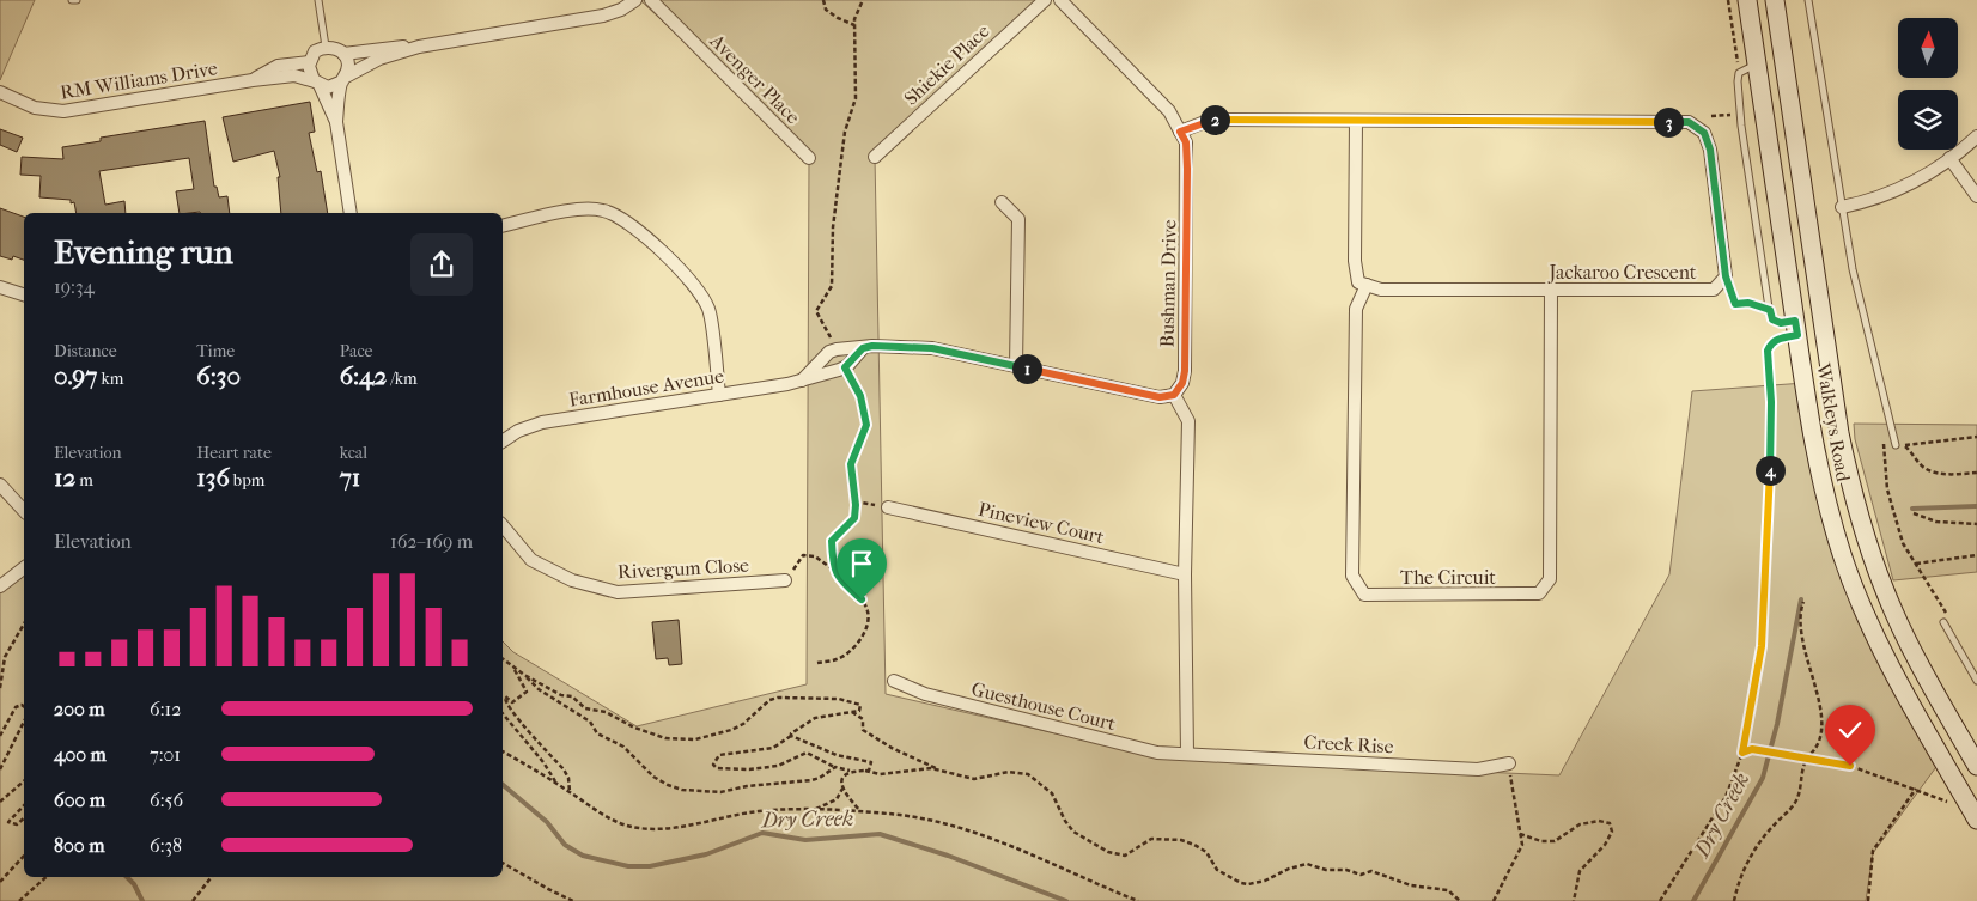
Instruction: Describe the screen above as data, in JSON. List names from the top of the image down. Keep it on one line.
{"streets":{"main road":["Walkleys Road"],"street":["Shiekie Place","Avenger Place","RM Williams Drive","Jackaroo Crescent","Bushman Drive","Farmhouse Avenue","Pineview Court","Rivergum Close","The Circuit","Guesthouse Court","Creek Rise"]},"crossings":[["Jackaroo Crescent","Bushman Drive"],["Jackaroo Crescent","The Circuit"],["Guesthouse Court","Creek Rise"]],"water":["Dry Creek"],"north":"top","page":{"pins":["2","3","1","4"],"heading":["Evening run","19:34"],"stats":[["Distance","0.97 km"],["Time","6:30"],["Pace","6:42 /km"],["Elevation","12 m"],["Heart rate","136 bpm"],["kcal","71"]],"chart":["Elevation","162–169 m"],"list":[{"name":"200 m","note":"6:12"},{"name":"400 m","note":"7:01"},{"name":"600 m","note":"6:56"},{"name":"800 m","note":"6:38"}]}}
